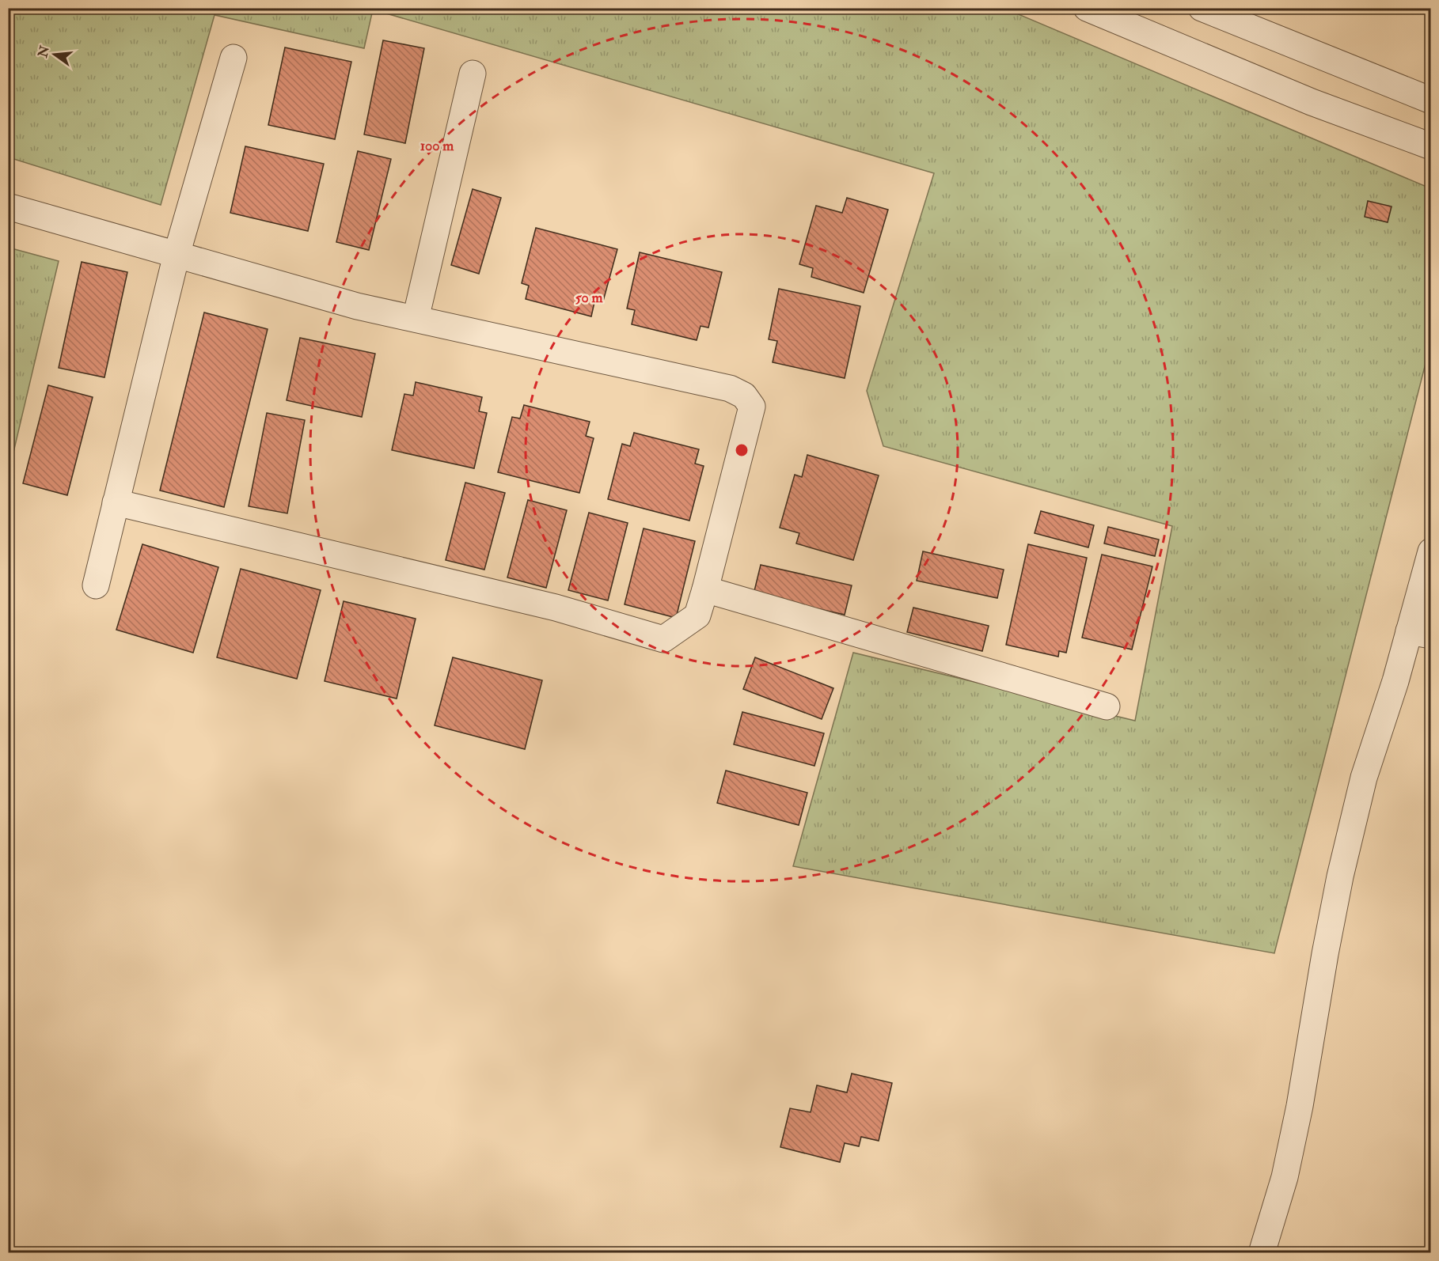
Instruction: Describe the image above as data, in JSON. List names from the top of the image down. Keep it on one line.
{"north":"left","rings":["100 m","50 m"]}
